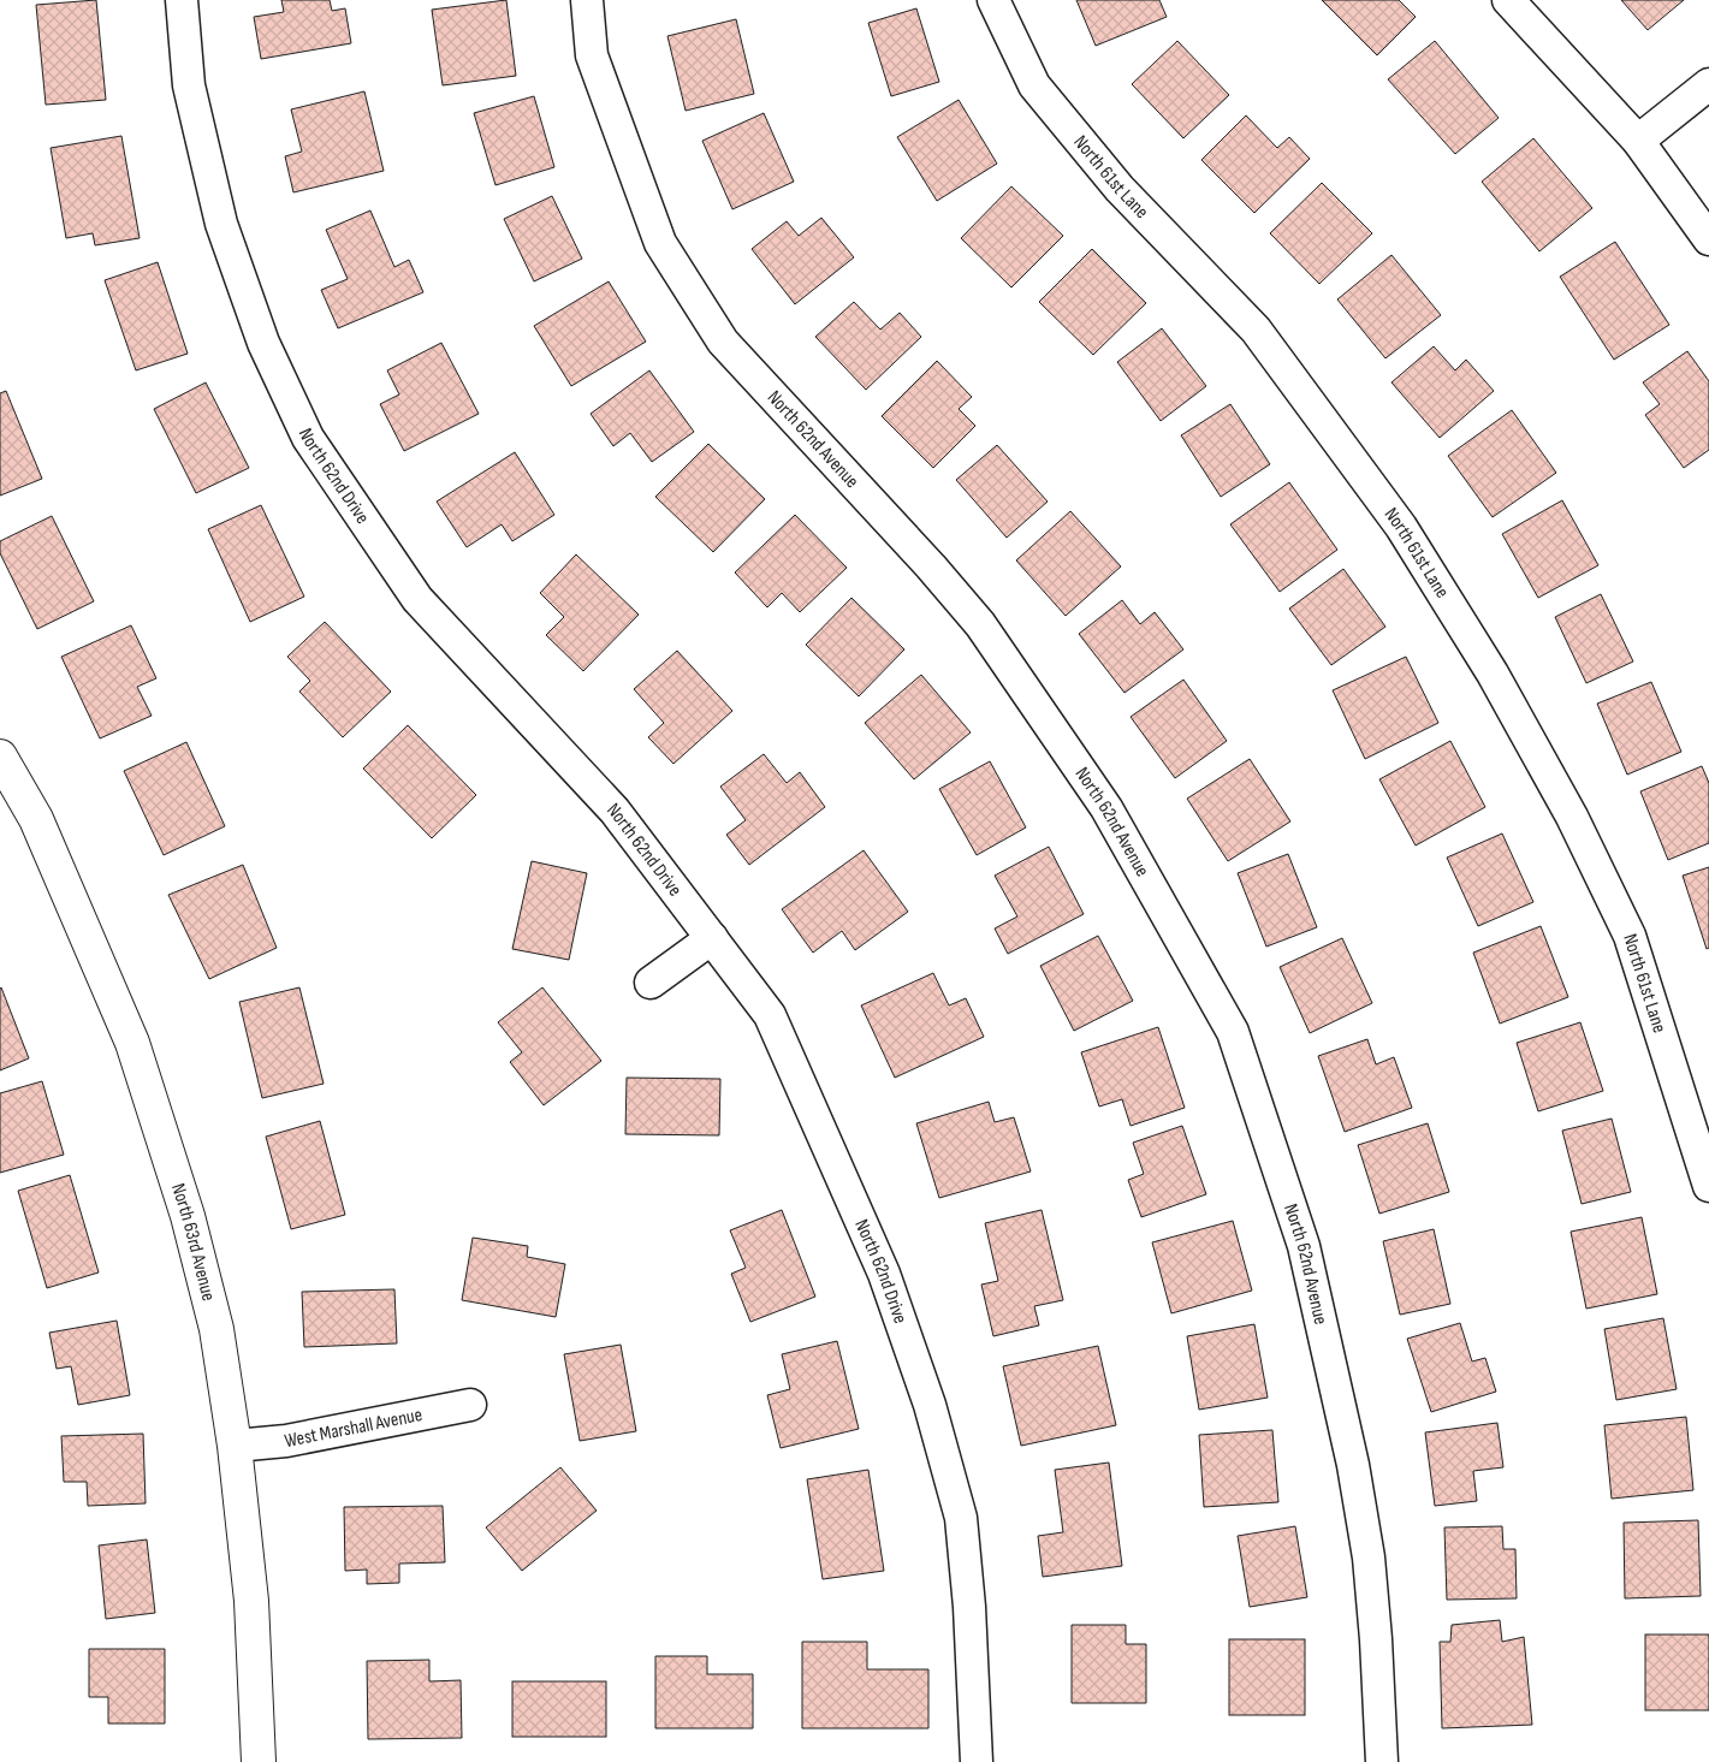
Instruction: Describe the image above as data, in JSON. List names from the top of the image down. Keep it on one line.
{"streets":{"street":["North 61st Lane","North 62nd Avenue","North 62nd Drive","North 63rd Avenue","West Marshall Avenue"]},"crossings":[["North 63rd Avenue","West Marshall Avenue"]]}
